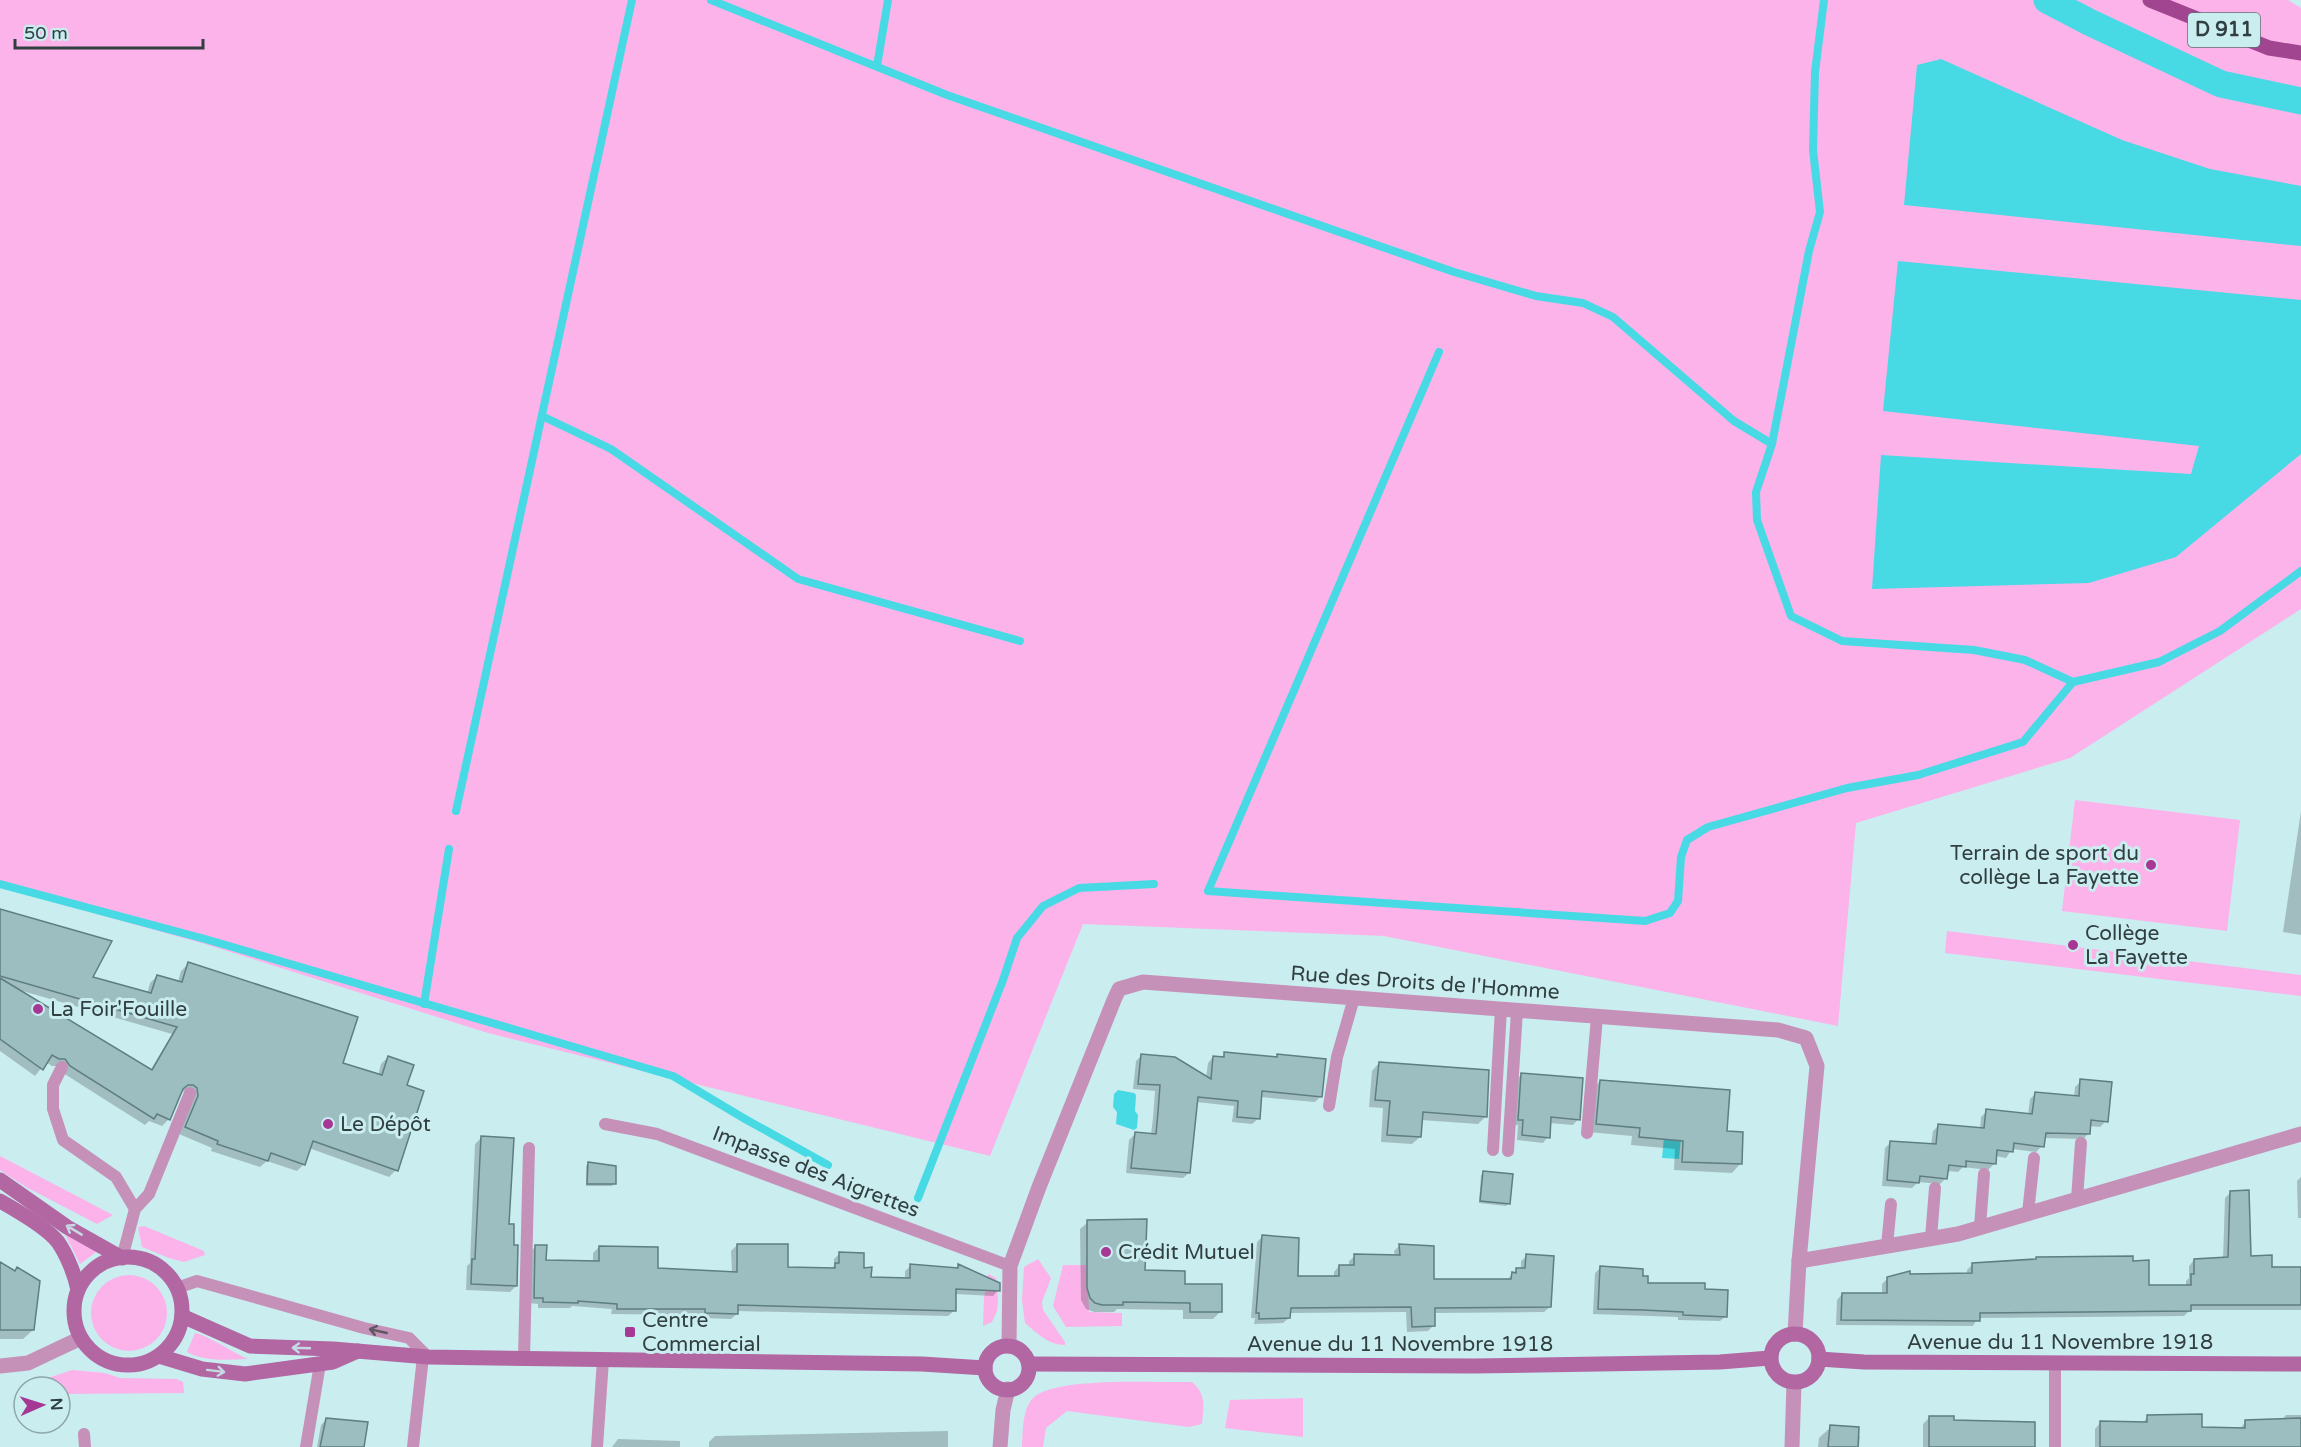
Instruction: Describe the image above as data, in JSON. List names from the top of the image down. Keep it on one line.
{"streets":{"main road":["D 911","Avenue du 11 Novembre 1918"],"street":["Rue des Droits de l'Homme"],"lane":["Impasse des Aigrettes"]},"crossings":[["Rue des Droits de l'Homme","Impasse des Aigrettes"],["Rue des Droits de l'Homme","Avenue du 11 Novembre 1918"]],"places":{"other":["Terrain de sport du collège La Fayette","Collège La Fayette","La Foir'Fouille","Le Dépôt","Crédit Mutuel"],"transit":["Centre Commercial"]},"scale_bar":"50 m","north":"right"}
